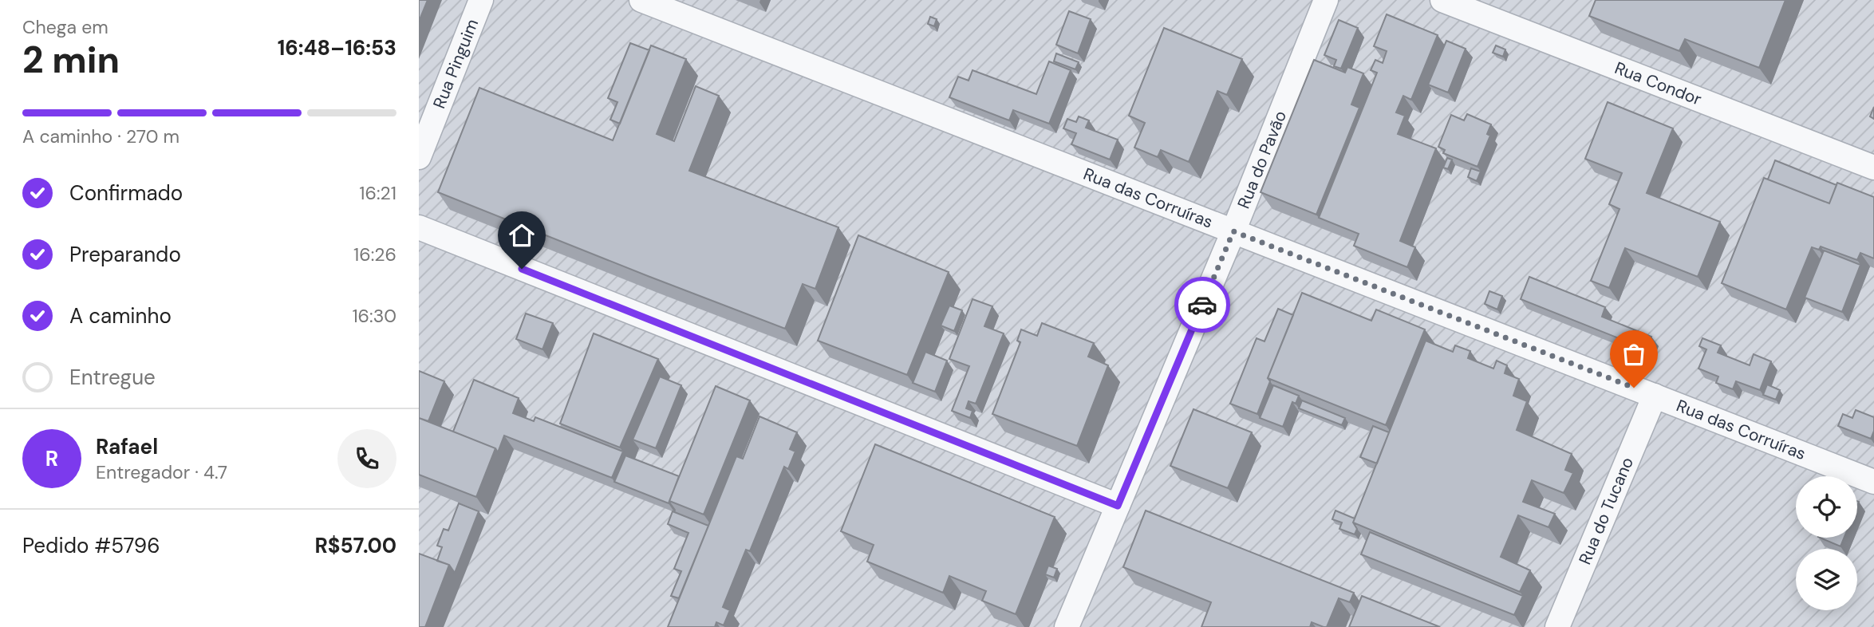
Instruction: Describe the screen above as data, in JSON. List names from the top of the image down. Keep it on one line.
{"streets":{"street":["Rua Pinguim","Rua Condor","Rua do Pavão","Rua das Corruíras","Rua do Tucano"]},"crossings":[["Rua do Pavão","Rua das Corruíras"],["Rua das Corruíras","Rua do Tucano"]],"page":{"heading":["2 min","Chega em","16:48–16:53"],"panel":["Rafael","Entregador · 4.7","Pedido #5796","R$57.00"],"bar":"A caminho · 270 m","list":[["Confirmado","16:21"],["Preparando","16:26"],["A caminho","16:30"],"Entregue"],"round":"R"}}
